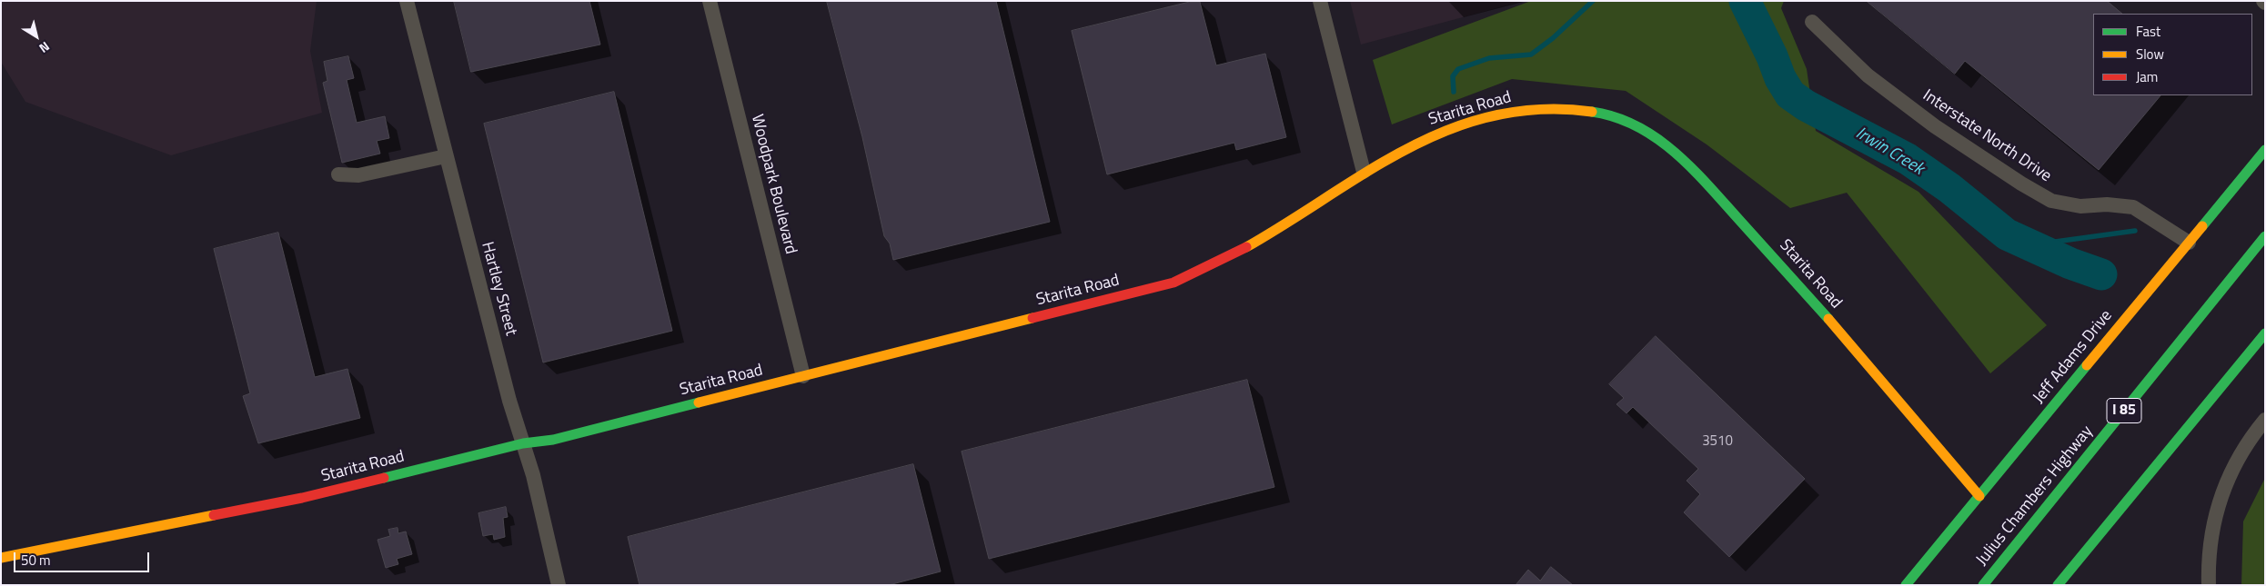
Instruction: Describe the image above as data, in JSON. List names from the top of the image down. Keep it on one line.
{"streets":{"main road":["Starita Road","Jeff Adams Drive","I 85","Julius Chambers Highway"],"street":["Interstate North Drive","Woodpark Boulevard","Hartley Street"]},"crossings":[["Starita Road","Woodpark Boulevard"],["Starita Road","Hartley Street"],["Starita Road","Jeff Adams Drive"],["Interstate North Drive","Jeff Adams Drive"]],"water":["Irwin Creek"],"house_numbers":["3510"],"legend":["Fast","Slow","Jam"],"scale_bar":"50 m","north":"bottom right"}
